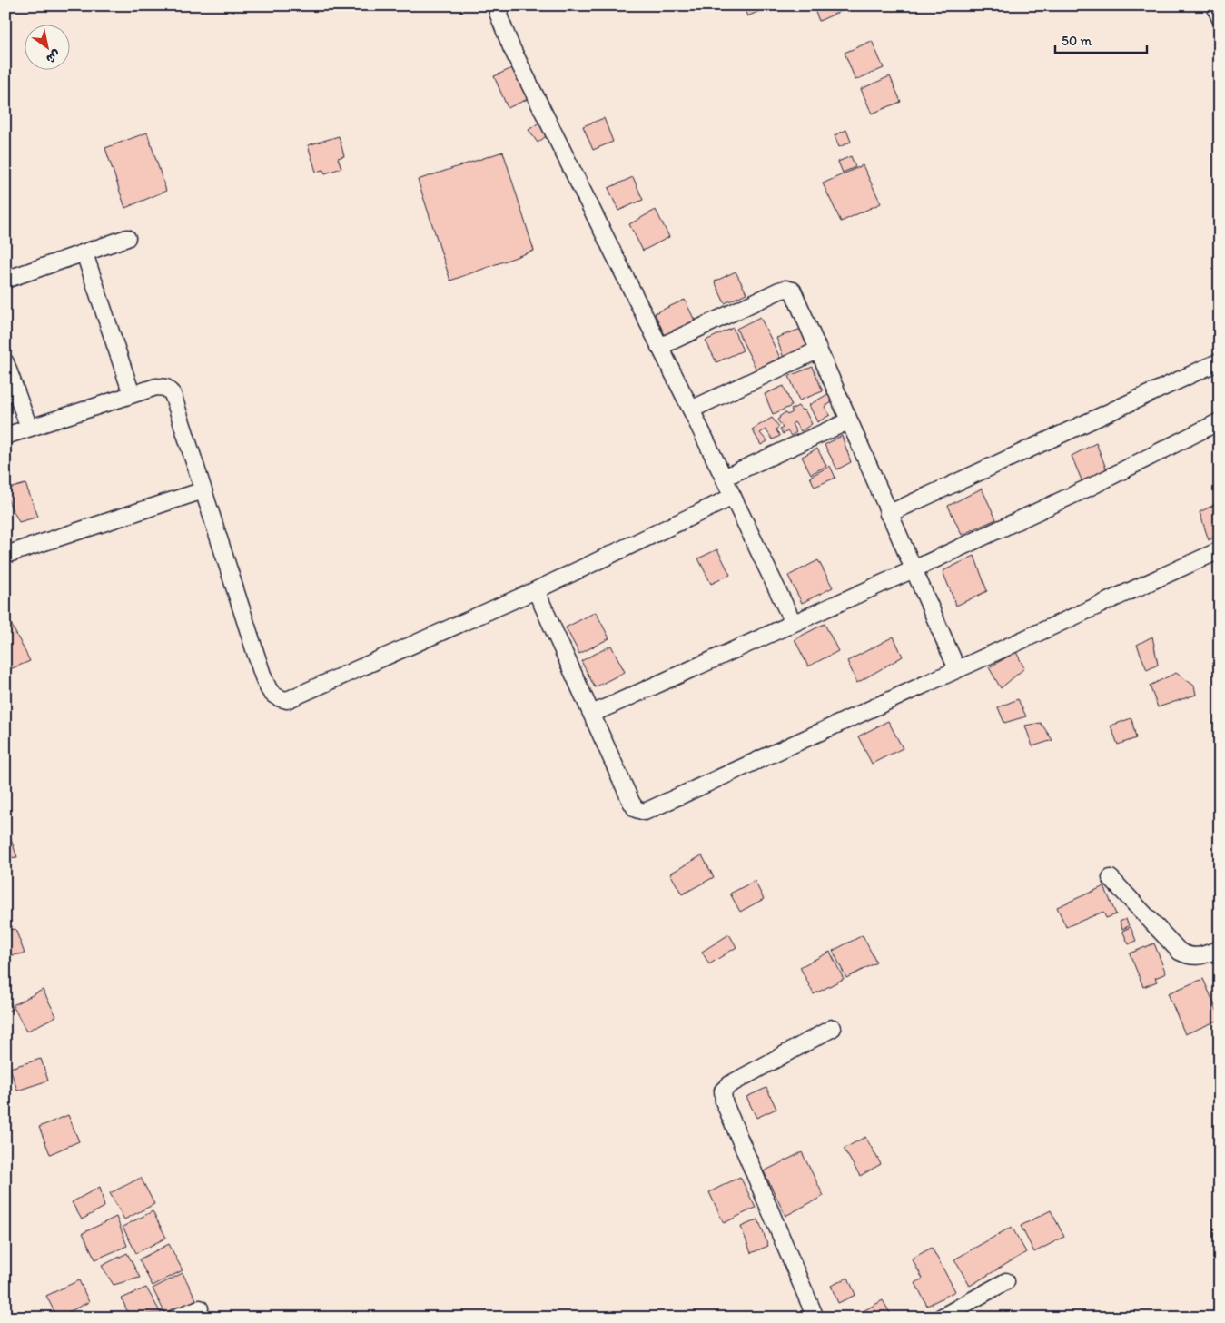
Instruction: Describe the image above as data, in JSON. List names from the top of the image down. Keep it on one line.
{"scale_bar":"50 m","north":"bottom right"}
